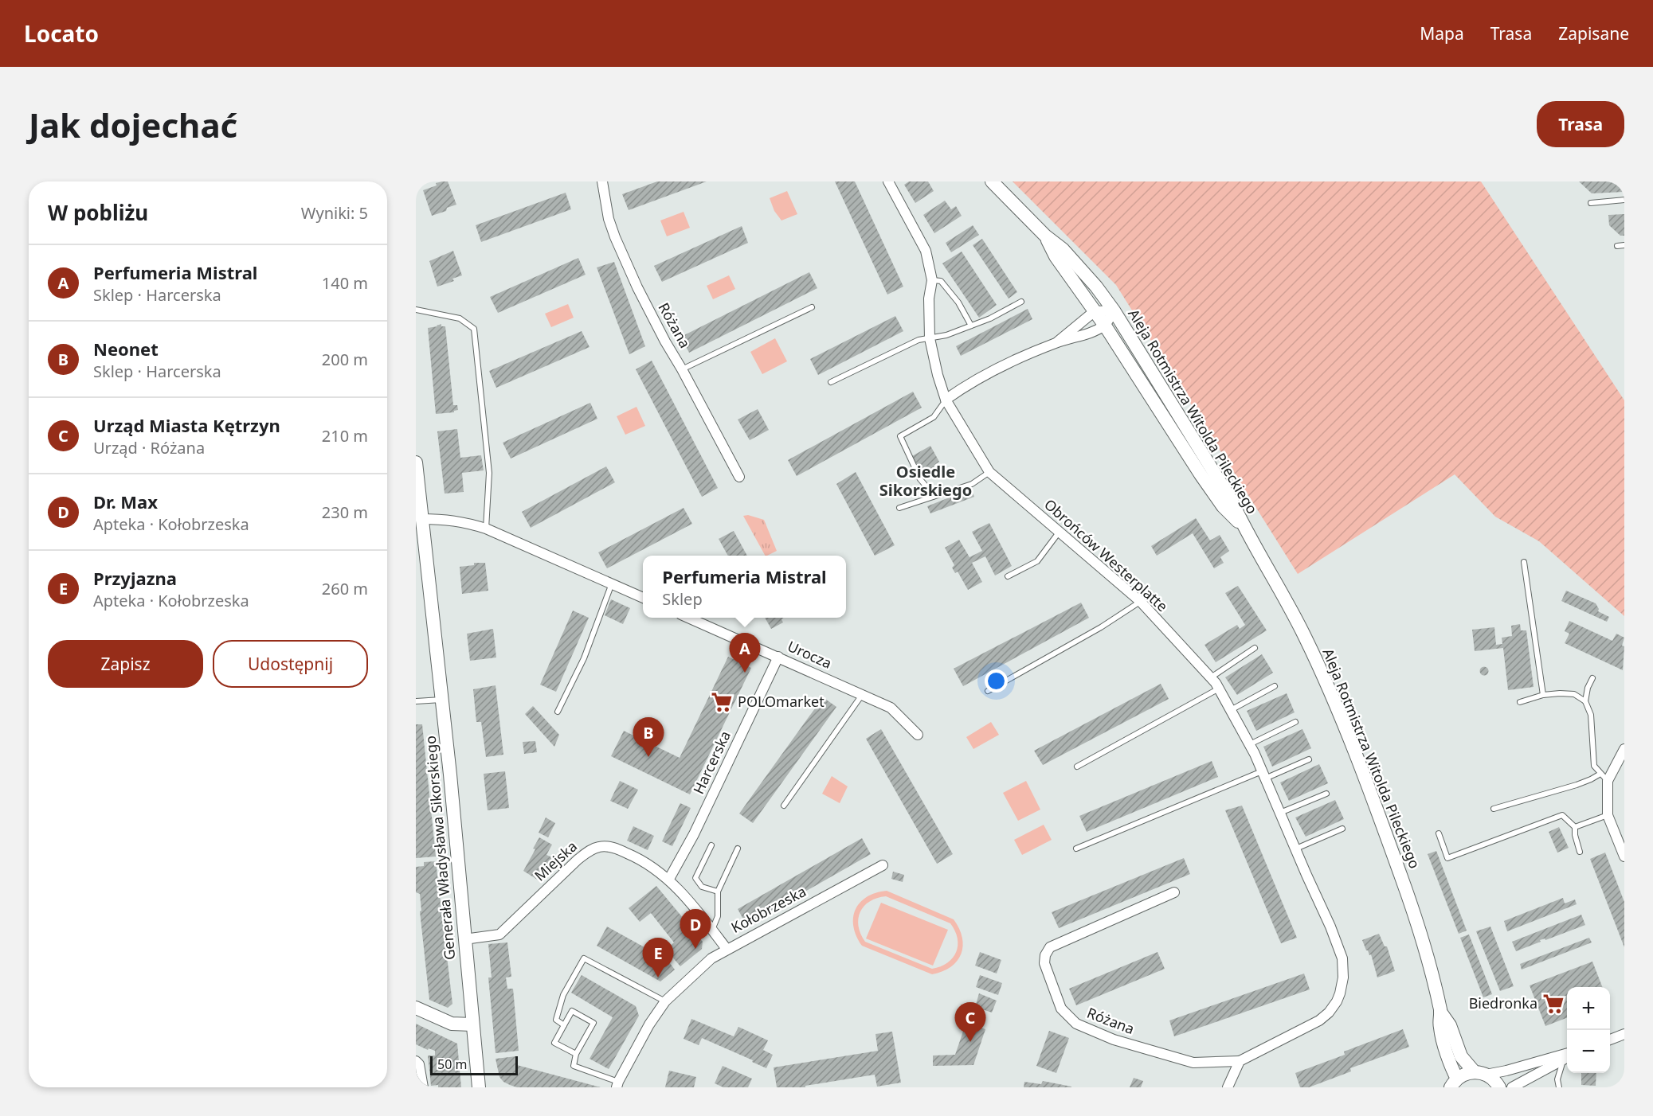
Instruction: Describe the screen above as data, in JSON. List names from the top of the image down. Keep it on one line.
{"streets":{"street":["Różana","Aleja Rotmistrza Witolda Pileckiego","Obrońców Westerplatte","Urocza","Harcerska","Generała Władysława Sikorskiego","Miejska","Kołobrzeska"]},"crossings":[["Różana","Obrońców Westerplatte"],["Urocza","Harcerska"],["Harcerska","Miejska"],["Generała Władysława Sikorskiego","Miejska"],["Miejska","Kołobrzeska"]],"districts":["Osiedle Sikorskiego"],"places":{"supermarket":["POLOmarket","Biedronka"]},"scale_bar":"50 m","page":{"header":"Locato","nav":["Mapa","Trasa","Zapisane"],"buttons":["Trasa",["Zapisz","Udostępnij"]],"title":"Jak dojechać","heading":["W pobliżu","Wyniki: 5"],"list":[{"mark":"A","name":"Perfumeria Mistral","note":"Sklep · Harcerska","value":"140 m"},{"mark":"B","name":"Neonet","note":"Sklep · Harcerska","value":"200 m"},{"mark":"C","name":"Urząd Miasta Kętrzyn","note":"Urząd · Różana","value":"210 m"},{"mark":"D","name":"Dr. Max","note":"Apteka · Kołobrzeska","value":"230 m"},{"mark":"E","name":"Przyjazna","note":"Apteka · Kołobrzeska","value":"260 m"}],"popup":["Perfumeria Mistral","Sklep"],"pins":["A","B","D","E","C"],"map_buttons":["+","−"],"scale":"50 m"}}
